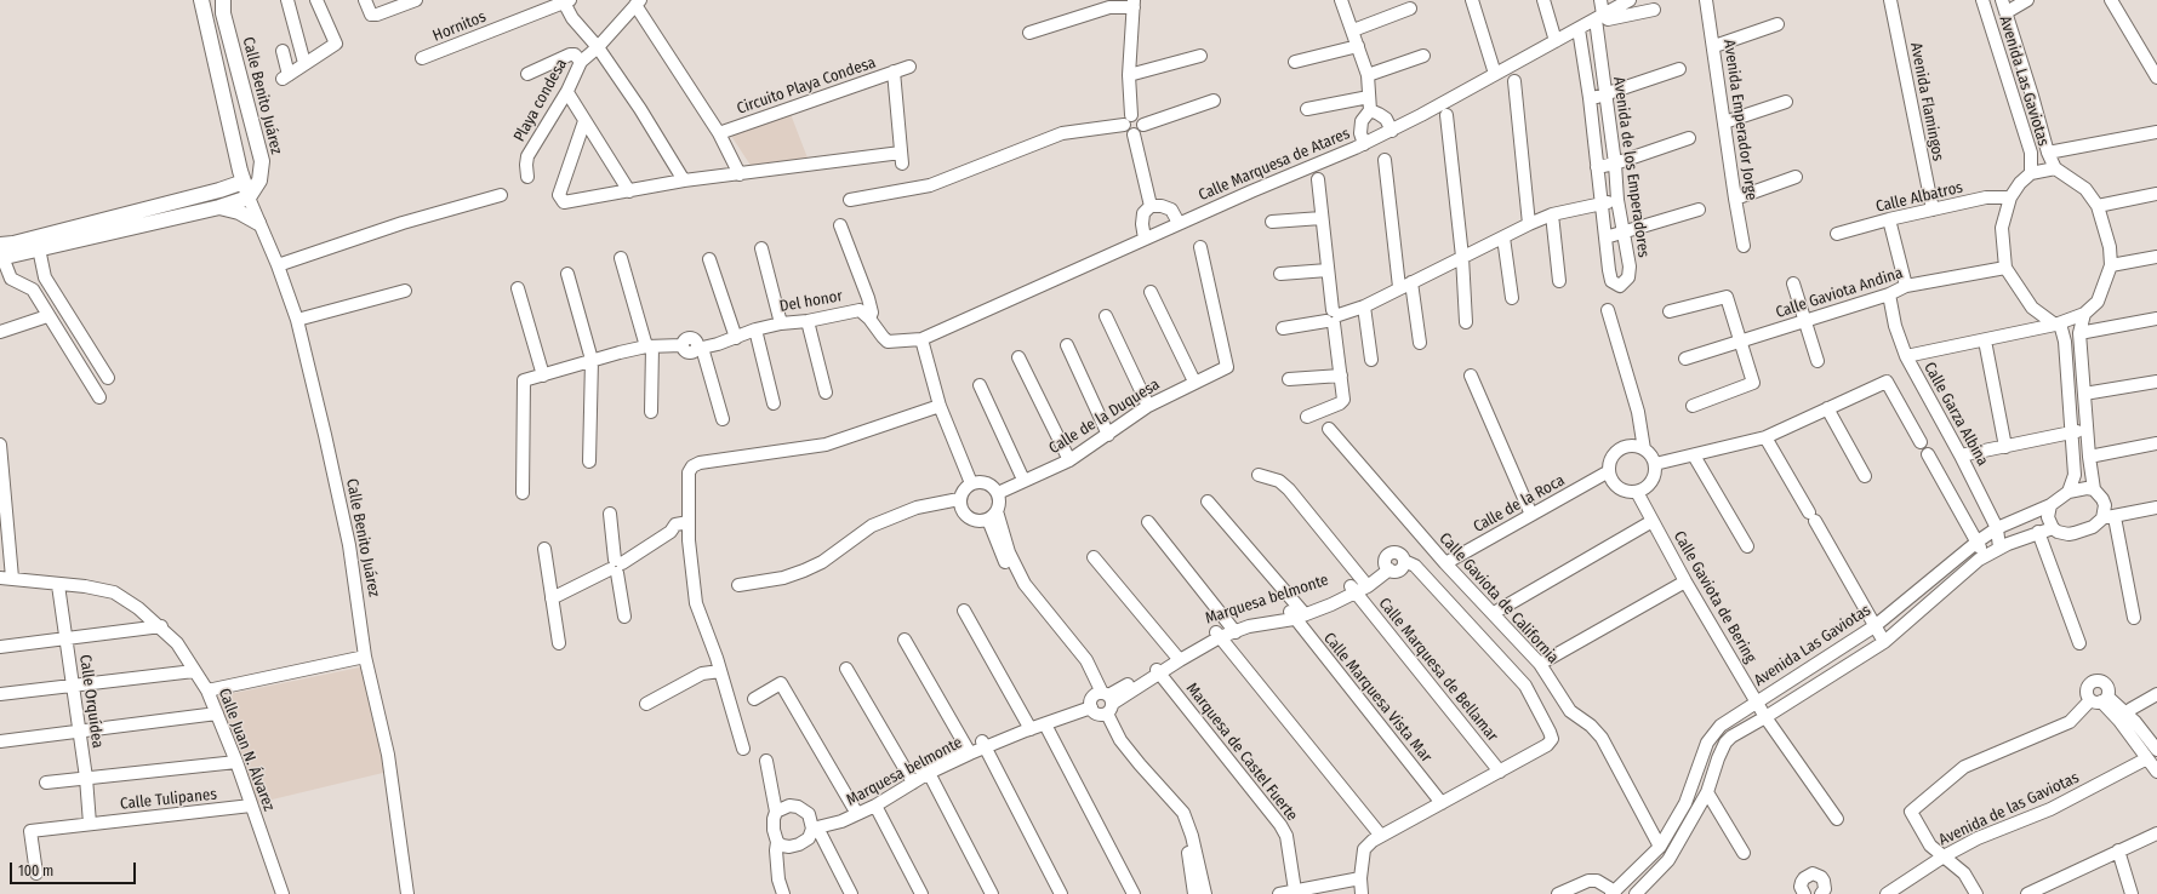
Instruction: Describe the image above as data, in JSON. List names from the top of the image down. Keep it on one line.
{"streets":{"main road":["Calle Benito Juárez"],"street":["Hornitos","Avenida Las Gaviotas","Circuito Playa Condesa","Playa condesa","Avenida Flamingos","Avenida Emperador Jorge","Calle Marquesa de Atares","Avenida de los Emperadores","Calle Albatros","Calle Gaviota Andina","Del honor","Calle Garza Albina","Calle de la Duquesa","Calle de la Roca","Calle Gaviota de Bering","Calle Gaviota de California","Marquesa belmonte","Calle Marquesa de Bellamar","Calle Marquesa Vista Mar","Calle Orquídea","Calle Juan N. Álvarez","Marquesa de Castel Fuerte","Calle Tulipanes","Avenida de las Gaviotas"]},"crossings":[["Avenida Las Gaviotas","Calle Albatros"],["Avenida Las Gaviotas","Calle Gaviota Andina"],["Avenida Las Gaviotas","Calle Garza Albina"],["Avenida Las Gaviotas","Calle Gaviota de Bering"],["Avenida Las Gaviotas","Calle Gaviota de California"],["Avenida Flamingos","Calle Albatros"],["Calle Marquesa de Atares","Avenida de los Emperadores"],["Calle Albatros","Calle Gaviota Andina"],["Calle Gaviota Andina","Calle Garza Albina"],["Calle de la Roca","Calle Gaviota de Bering"],["Calle de la Roca","Calle Gaviota de California"],["Marquesa belmonte","Calle Marquesa de Bellamar"],["Marquesa belmonte","Calle Marquesa Vista Mar"],["Marquesa belmonte","Marquesa de Castel Fuerte"],["Calle Orquídea","Calle Juan N. Álvarez"],["Calle Orquídea","Calle Tulipanes"],["Calle Juan N. Álvarez","Calle Tulipanes"]],"scale_bar":"100 m"}
